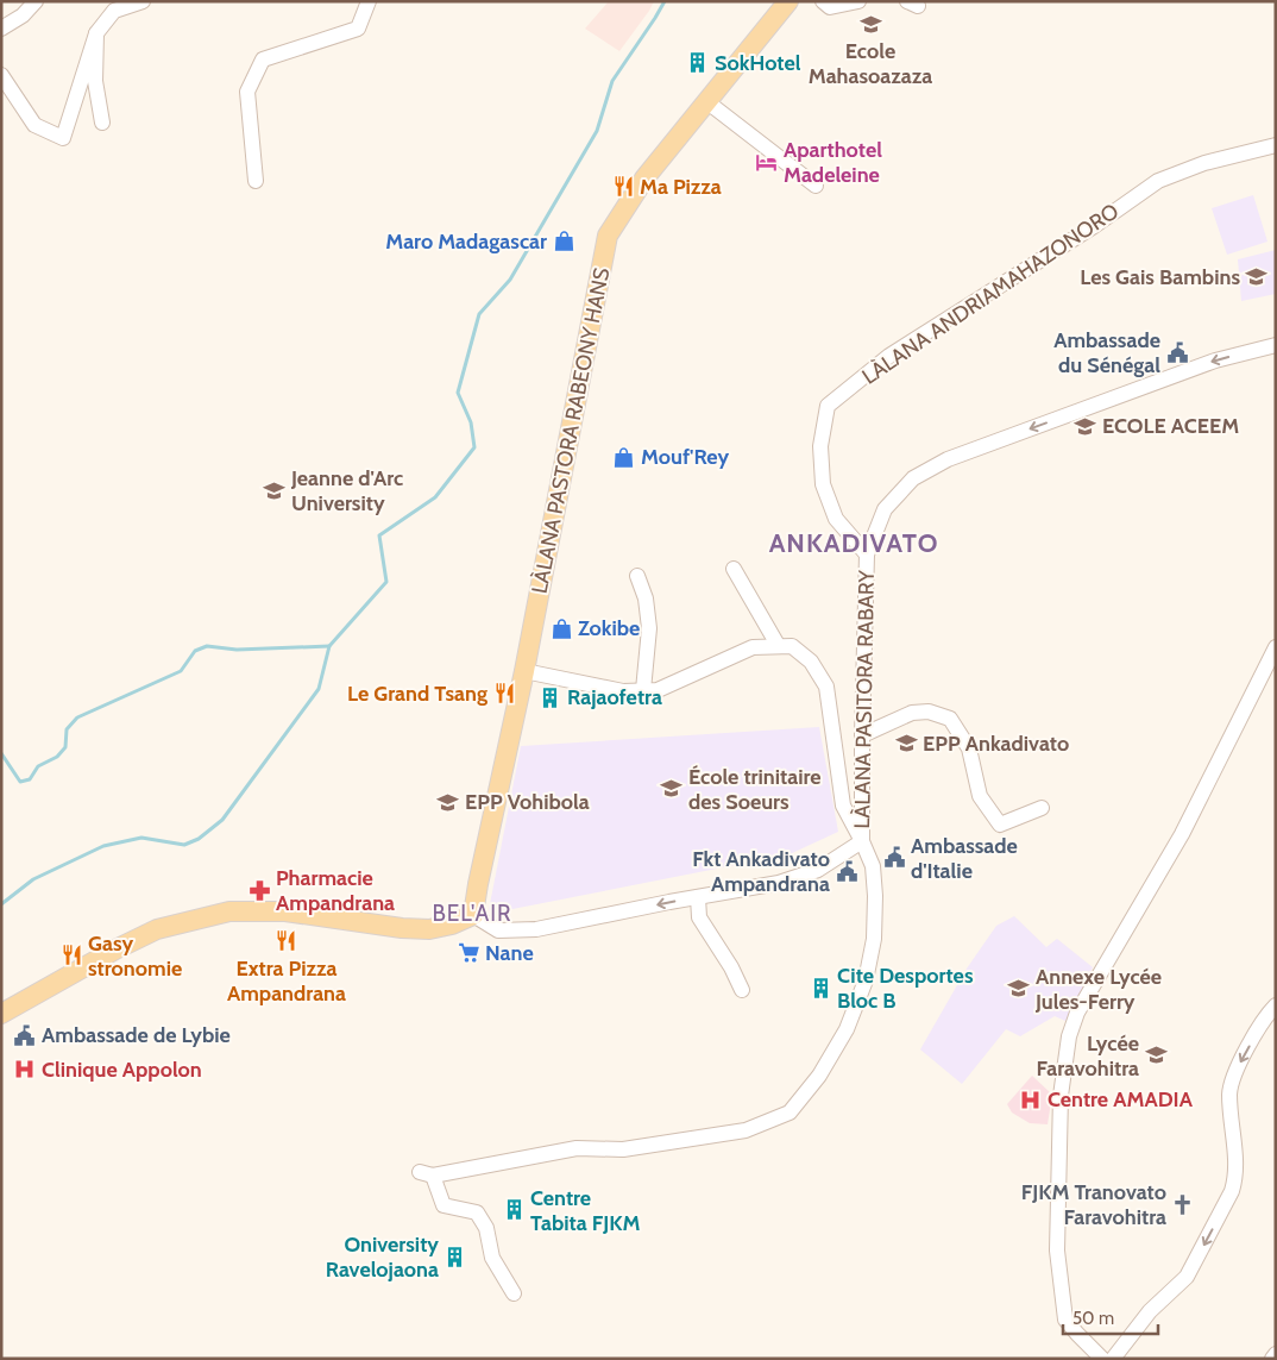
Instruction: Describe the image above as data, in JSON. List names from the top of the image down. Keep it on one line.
{"streets":{"main road":["LÀLANA PASTORA RABEONY HANS"],"street":["LÀLANA ANDRIAMAHAZONORO","LÀLANA PASITORA RABARY"]},"crossings":[["LÀLANA ANDRIAMAHAZONORO","LÀLANA PASITORA RABARY"],["LÀLANA PASTORA RABEONY HANS","LÀLANA PASITORA RABARY"]],"one_way":["LÀLANA PASITORA RABARY"],"districts":["ANKADIVATO","BEL'AIR"],"places":{"school or university":["Ecole Mahasoazaza","Les Gais Bambins","ECOLE ACEEM","Jeanne d'Arc University","EPP Ankadivato","École trinitaire des Soeurs","EPP Vohibola","Annexe Lycée Jules-Ferry","Lycée Faravohitra"],"building":["SokHotel","Rajaofetra","Cite Desportes Bloc B","Centre Tabita FJKM","Oniversity Ravelojaona"],"hotel":["Aparthotel Madeleine"],"restaurant":["Ma Pizza","Le Grand Tsang","Extra Pizza Ampandrana","Gasy stronomie"],"shop":["Maro Madagascar","Mouf'Rey","Zokibe"],"public building":["Ambassade du Sénégal","Ambassade d'Italie","Fkt Ankadivato Ampandrana","Ambassade de Lybie"],"pharmacy":["Pharmacie Ampandrana"],"supermarket":["Nane"],"hospital":["Clinique Appolon","Centre AMADIA"],"church":["FJKM Tranovato Faravohitra"]},"scale_bar":"50 m"}
